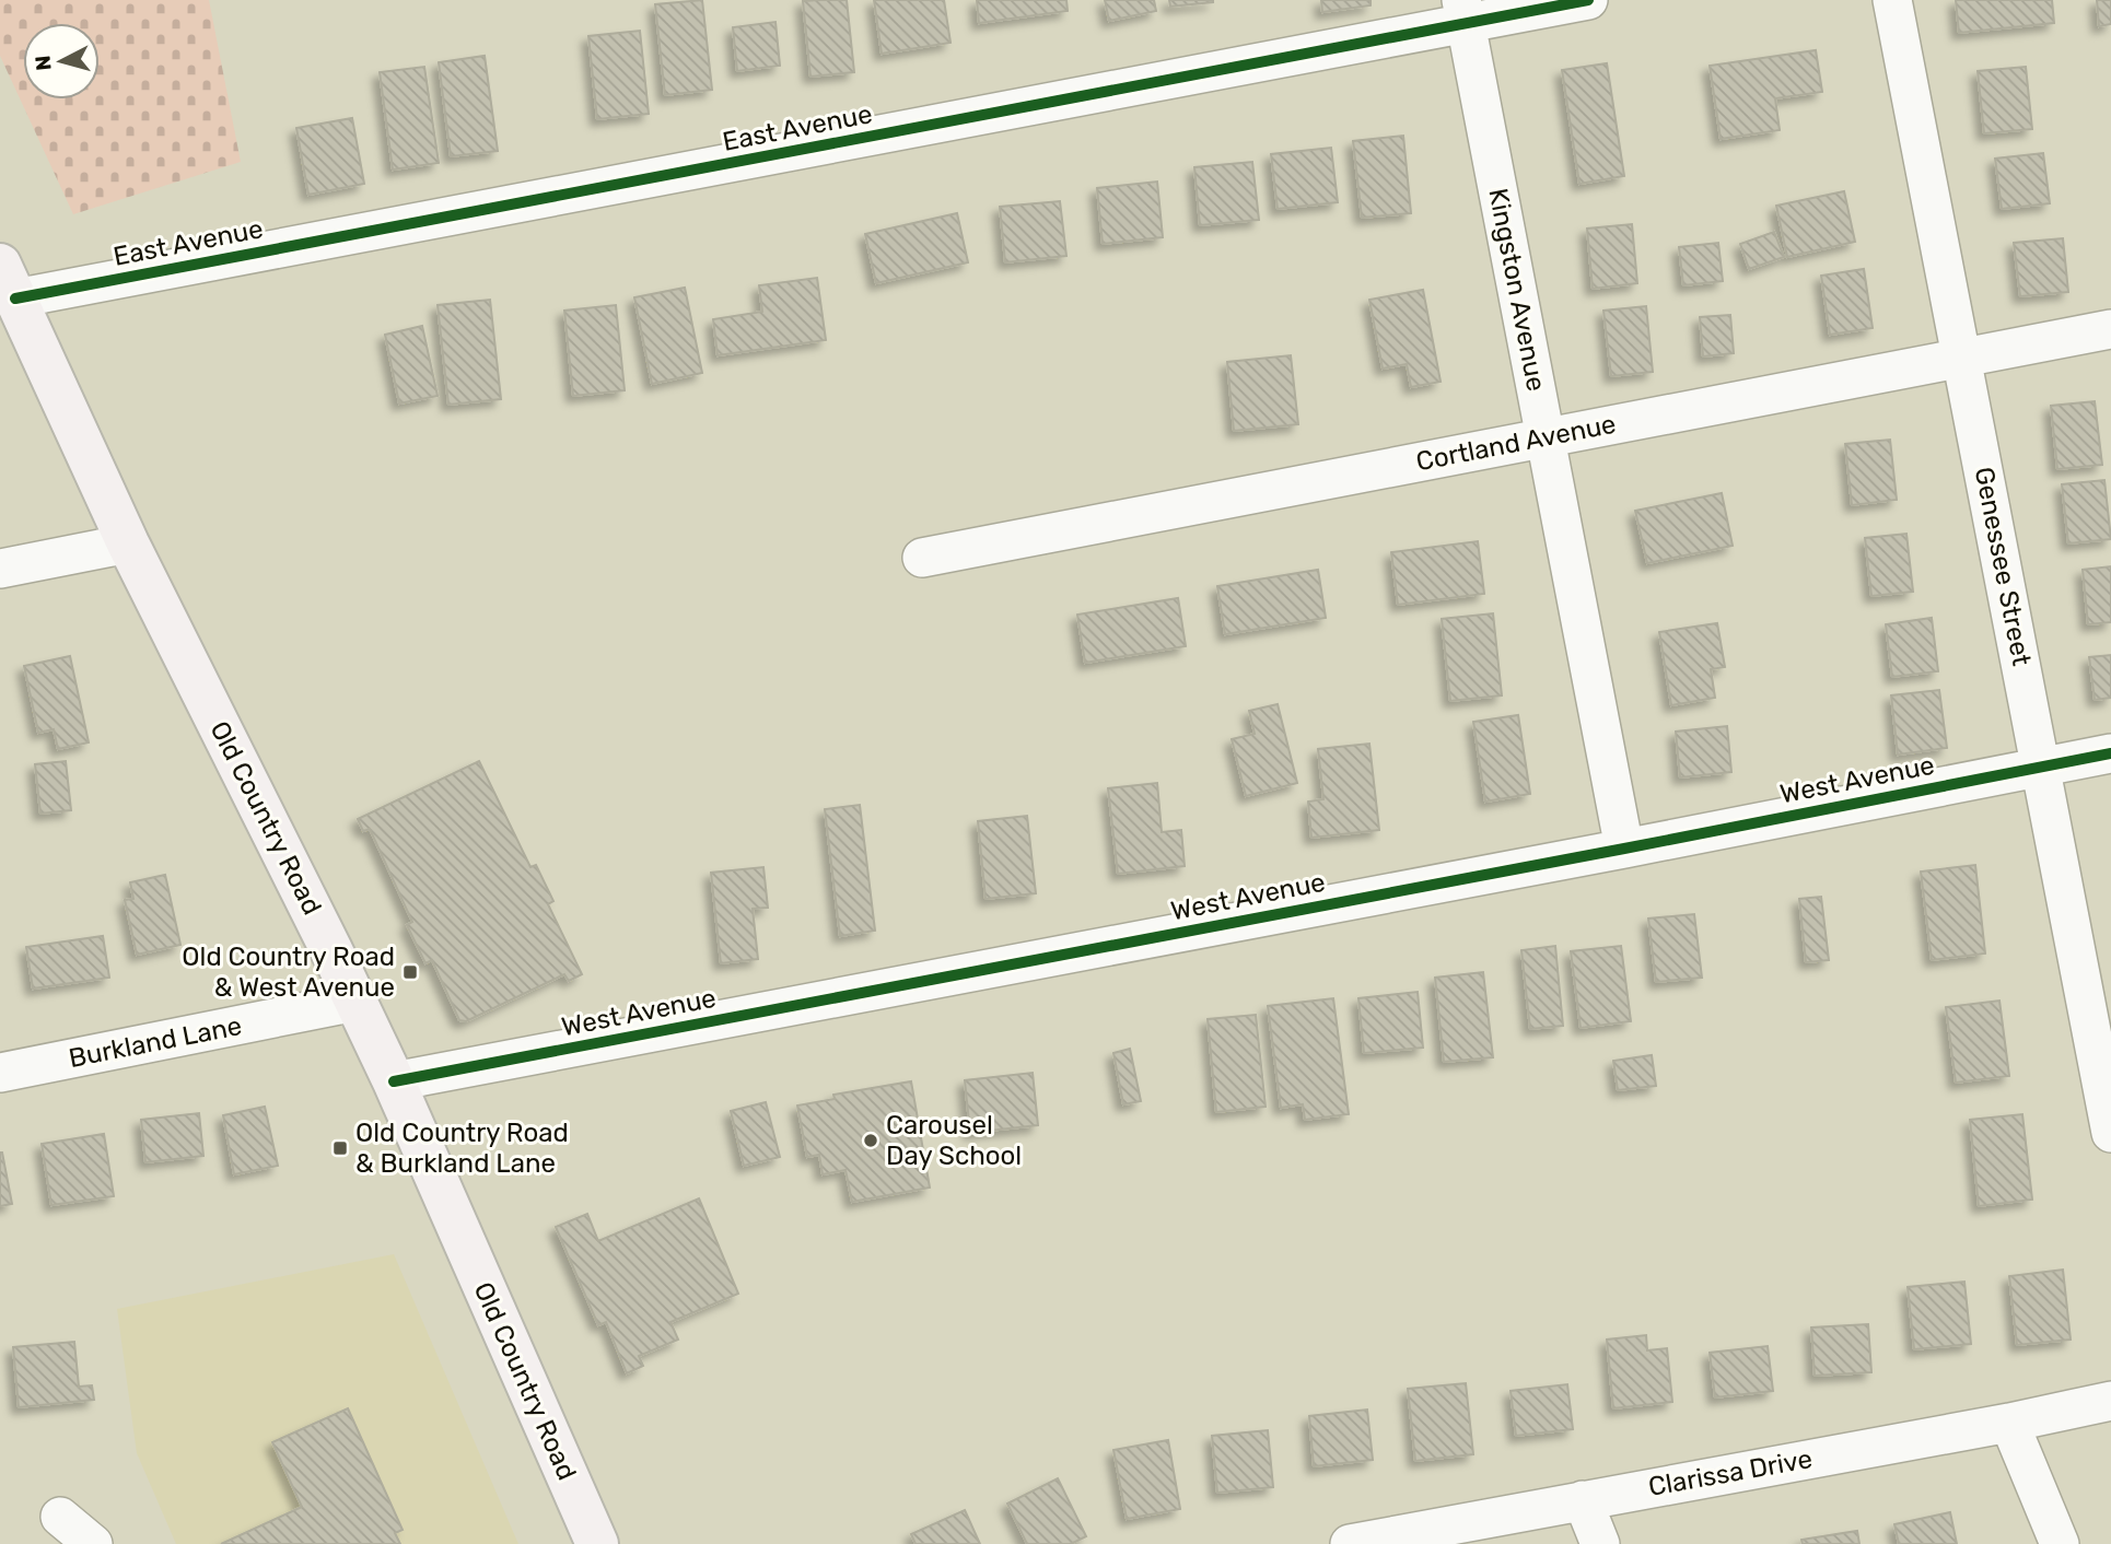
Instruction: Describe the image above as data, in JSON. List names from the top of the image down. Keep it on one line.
{"streets":{"main road":["Old Country Road"],"street":["East Avenue","Kingston Avenue","Cortland Avenue","Genessee Street","West Avenue","Burkland Lane","Clarissa Drive"]},"crossings":[["East Avenue","Kingston Avenue"],["East Avenue","Old Country Road"],["Kingston Avenue","Cortland Avenue"],["Kingston Avenue","West Avenue"],["Cortland Avenue","Genessee Street"],["Genessee Street","West Avenue"],["West Avenue","Old Country Road"],["Old Country Road","Burkland Lane"]],"places":{"transit":["Old Country Road & West Avenue","Old Country Road & Burkland Lane"],"other":["Carousel Day School"]},"north":"left"}
